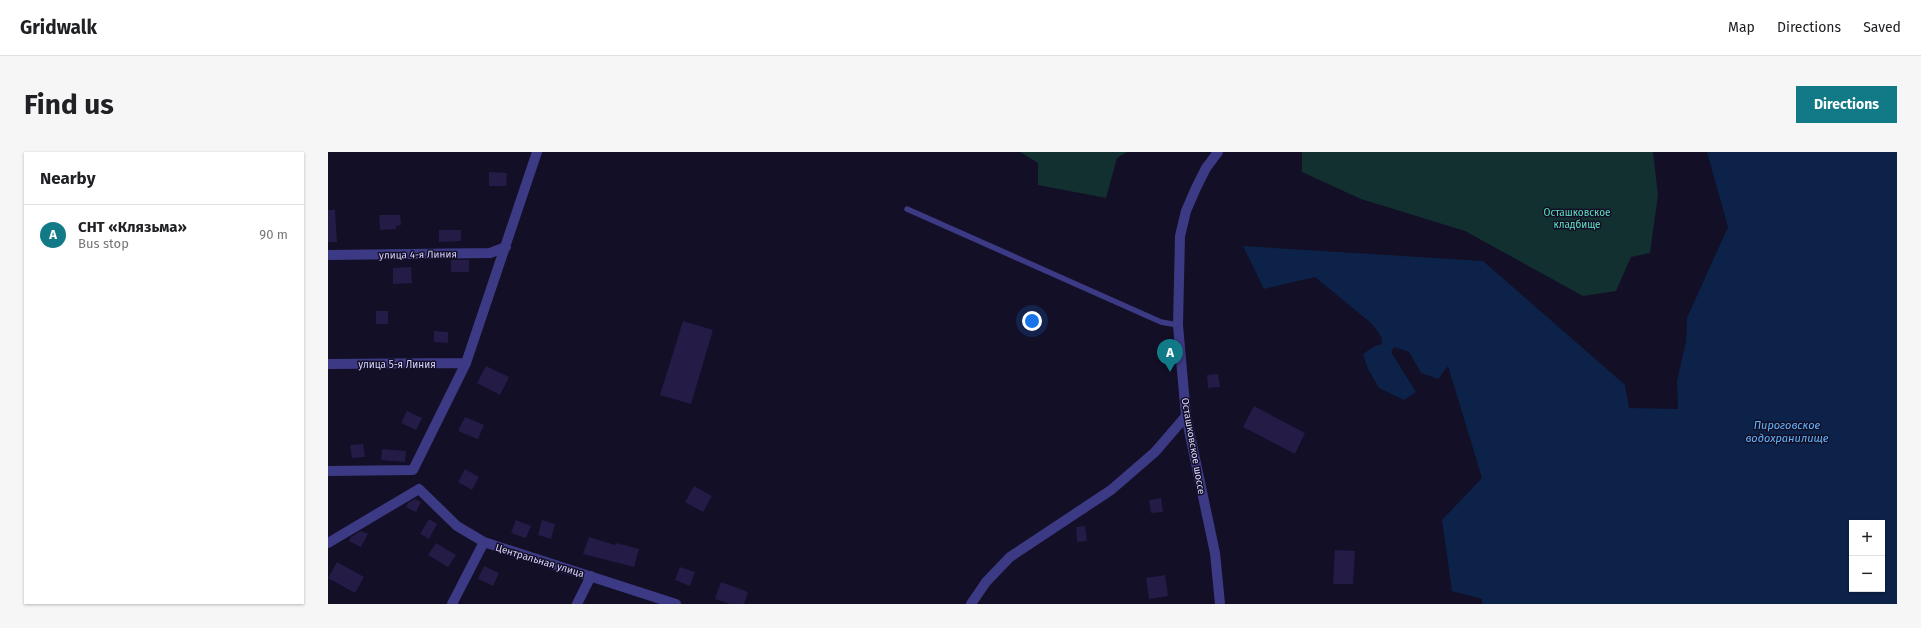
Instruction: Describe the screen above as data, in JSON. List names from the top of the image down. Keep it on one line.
{"streets":{"street":["улица 4-я Линия","улица 5-я Линия","Осташковское шоссе","Центральная улица"]},"water":["Пироговское водохранилище"],"parks":["Осташковское кладбище"],"page":{"header":"Gridwalk","nav":["Map","Directions","Saved"],"buttons":"Directions","title":"Find us","heading":"Nearby","list":[{"mark":"A","name":"СНТ «Клязьма»","note":"Bus stop","value":"90 m"}],"pins":"A","map_buttons":["+","−"]}}
